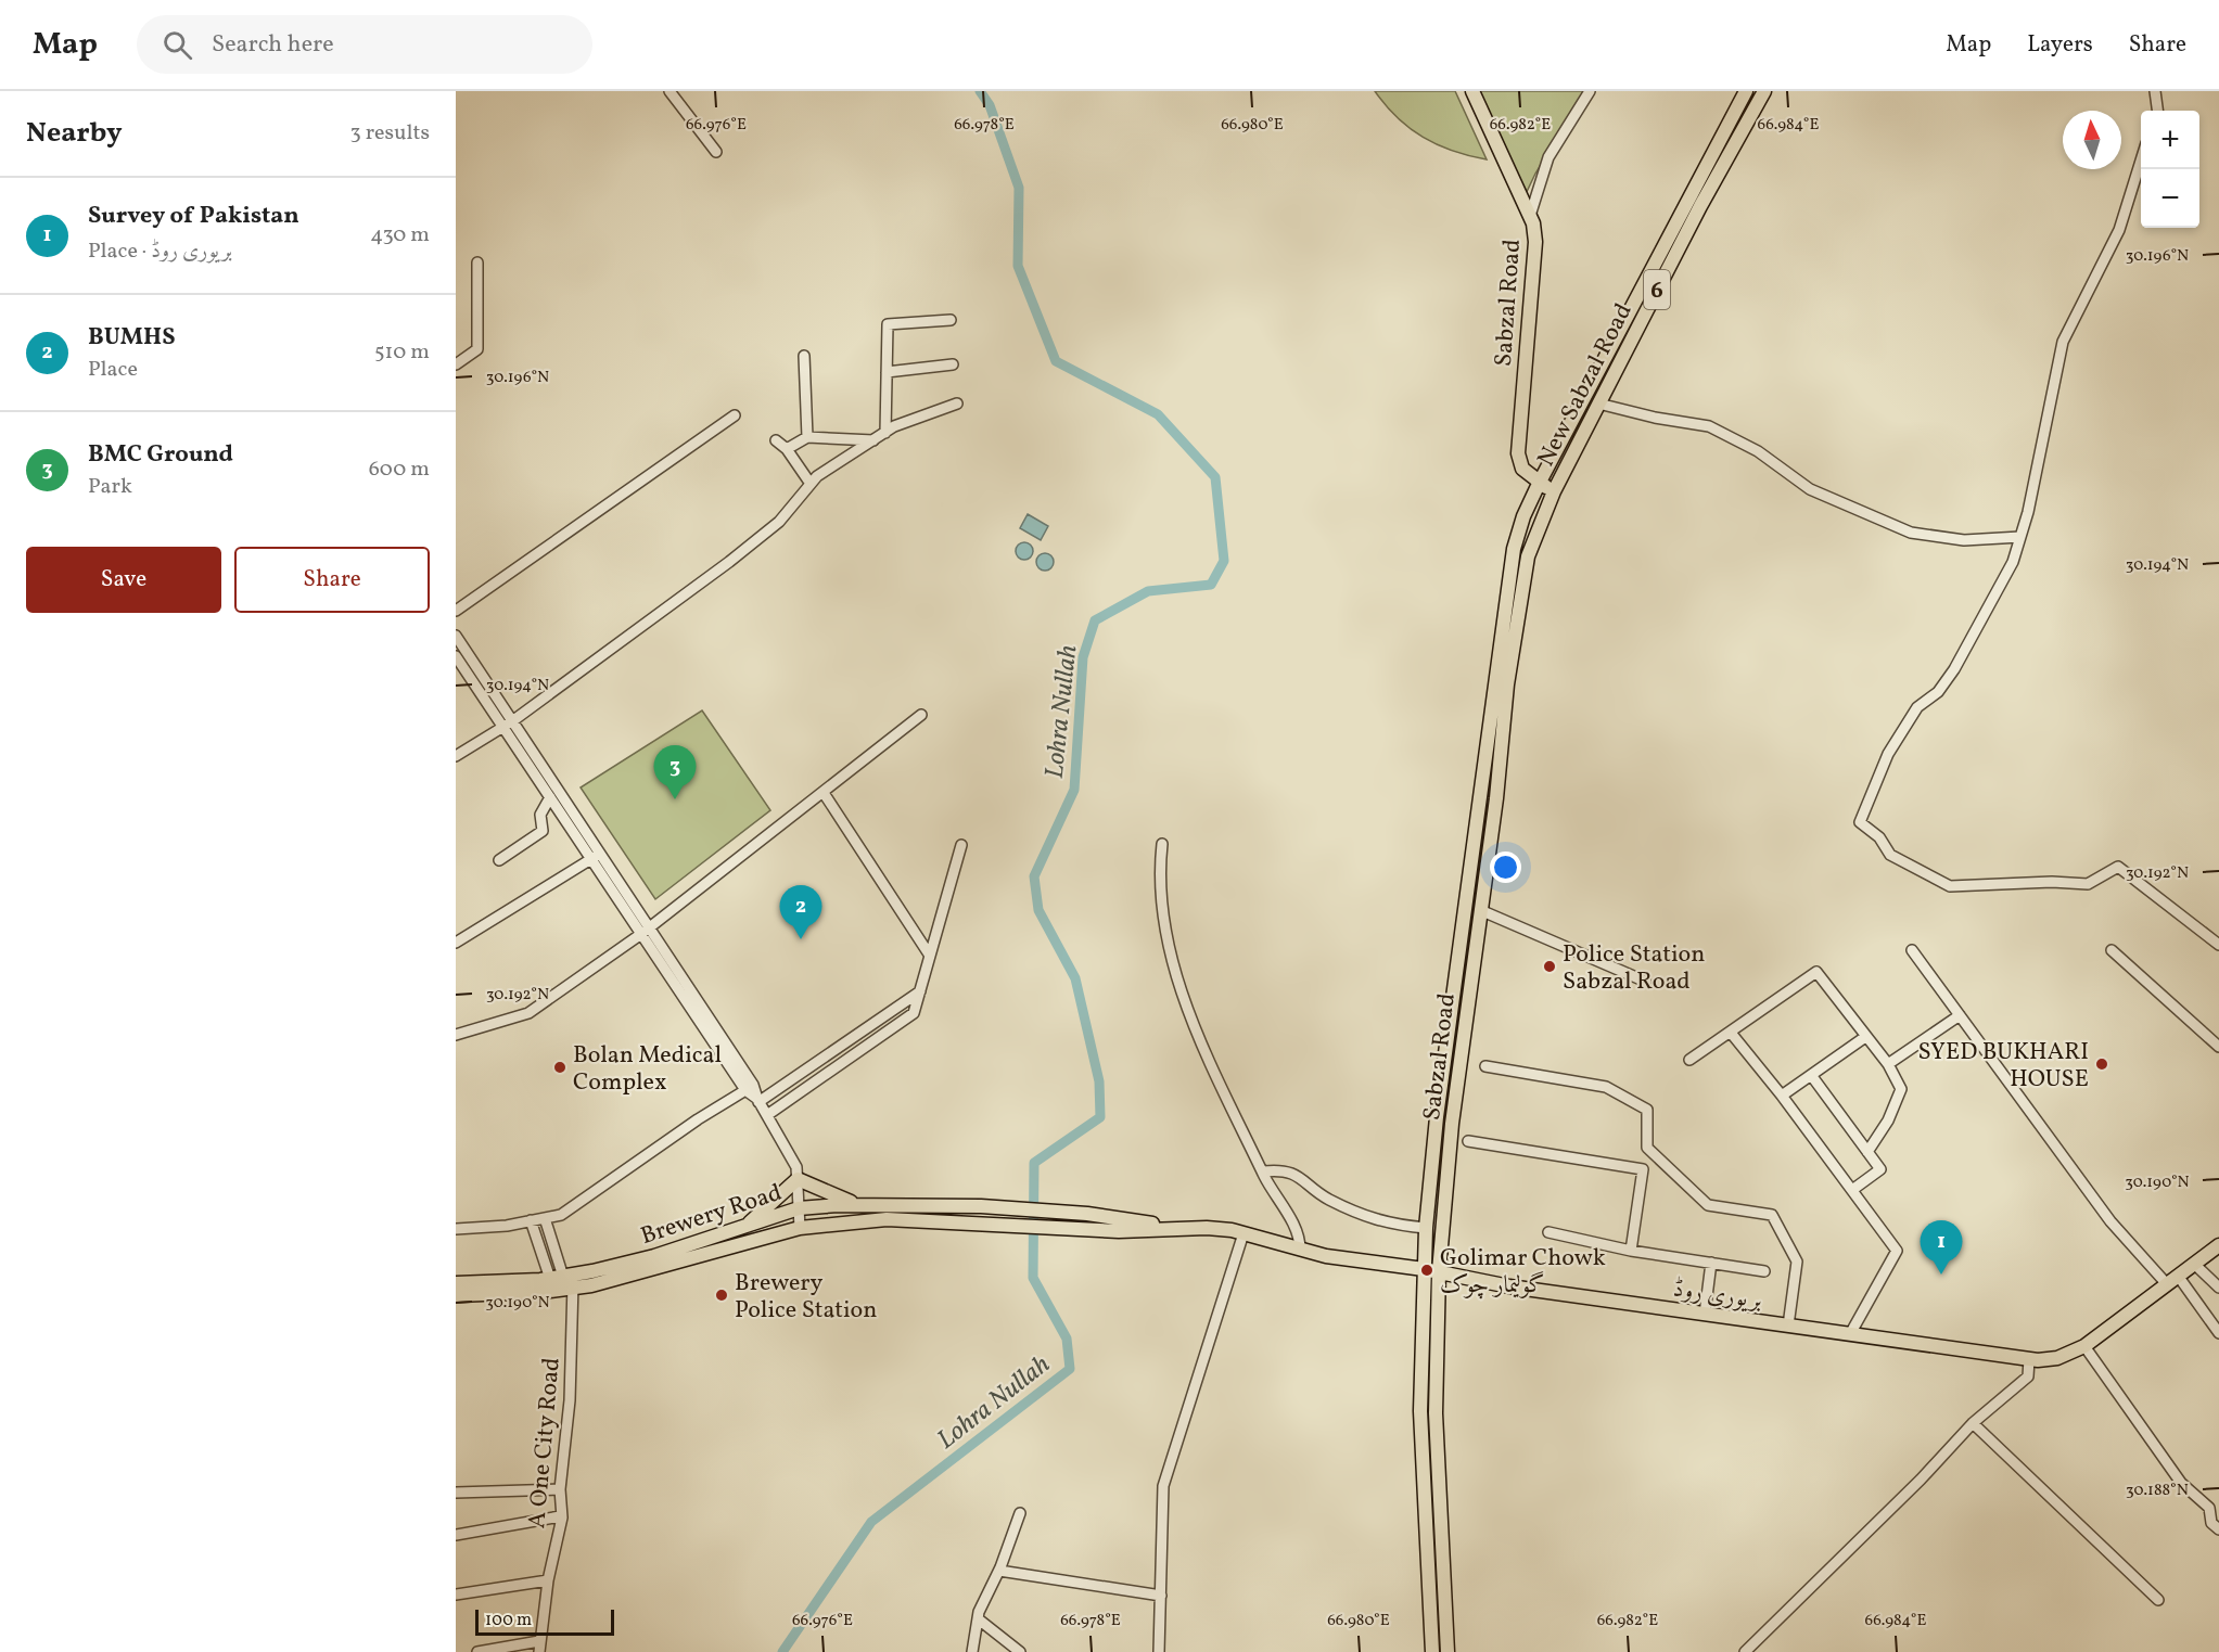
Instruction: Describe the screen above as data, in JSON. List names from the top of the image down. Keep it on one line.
{"streets":{"main road":["6","Sabzal Road","New Sabzal Road","Brewery Road","بریوری روڈ"],"street":["A One City Road"]},"crossings":[["Sabzal Road","New Sabzal Road"],["Sabzal Road","بریوری روڈ"],["Brewery Road","بریوری روڈ"],["Brewery Road","A One City Road"]],"water":["Lohra Nullah"],"places":["Police Station Sabzal Road","SYED BUKHARI HOUSE","Bolan Medical Complex","Golimar Chowk گولیمار چوک","Brewery Police Station"],"scale_bar":"100 m","north":"top","page":{"header":"Map","search":"Search here","nav":["Map","Layers","Share"],"heading":["Nearby","3 results"],"map_buttons":["+","−"],"list":[{"mark":"1","name":"Survey of Pakistan","note":"Place · بریوری روڈ","value":"430 m"},{"mark":"2","name":"BUMHS","note":"Place","value":"510 m"},{"mark":"3","name":"BMC Ground","note":"Park","value":"600 m"}],"buttons":["Save","Share"],"pins":["3","2","1"],"scale":"100 m"},"coordinates":["66.976°E","66.978°E","66.980°E","66.982°E","66.984°E","30.196°N","30.194°N","30.192°N","30.190°N","30.188°N"]}
